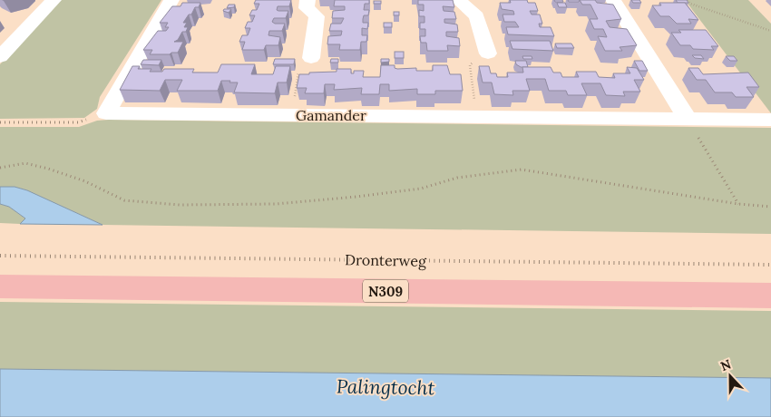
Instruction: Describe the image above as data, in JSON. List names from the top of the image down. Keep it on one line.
{"streets":{"main road":["N309"],"street":["Gamander"],"path":["Dronterweg"]},"water":["Palingtocht"],"north":"top"}
